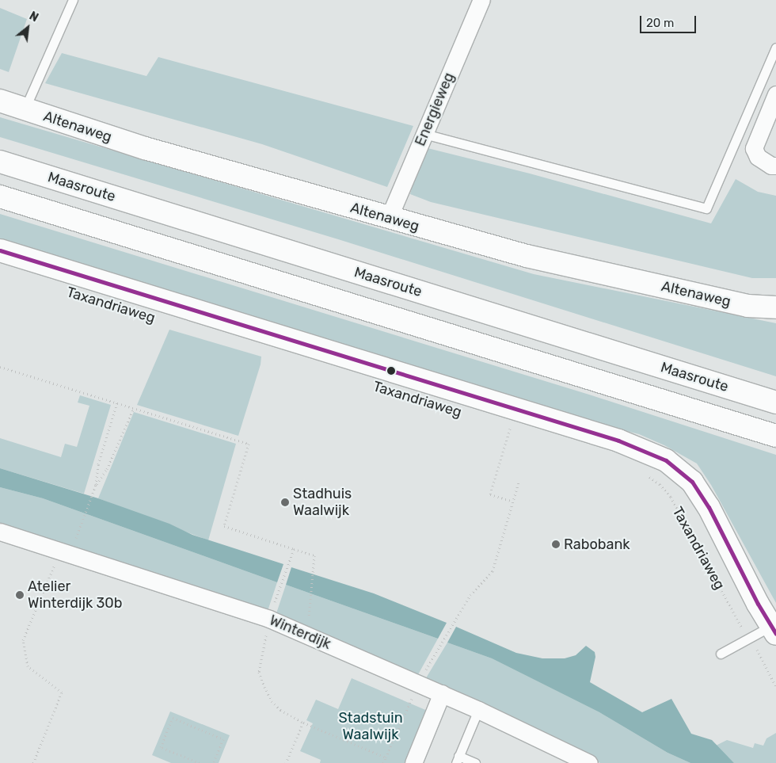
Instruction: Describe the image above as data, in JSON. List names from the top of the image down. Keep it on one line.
{"streets":{"main road":["Altenaweg","Maasroute","Taxandriaweg"],"street":["Energieweg","Winterdijk"]},"crossings":[["Energieweg","Altenaweg"]],"parks":["Stadstuin Waalwijk"],"places":["Stadhuis Waalwijk","Rabobank","Atelier Winterdijk 30b"],"scale_bar":"20 m","north":"top right"}
